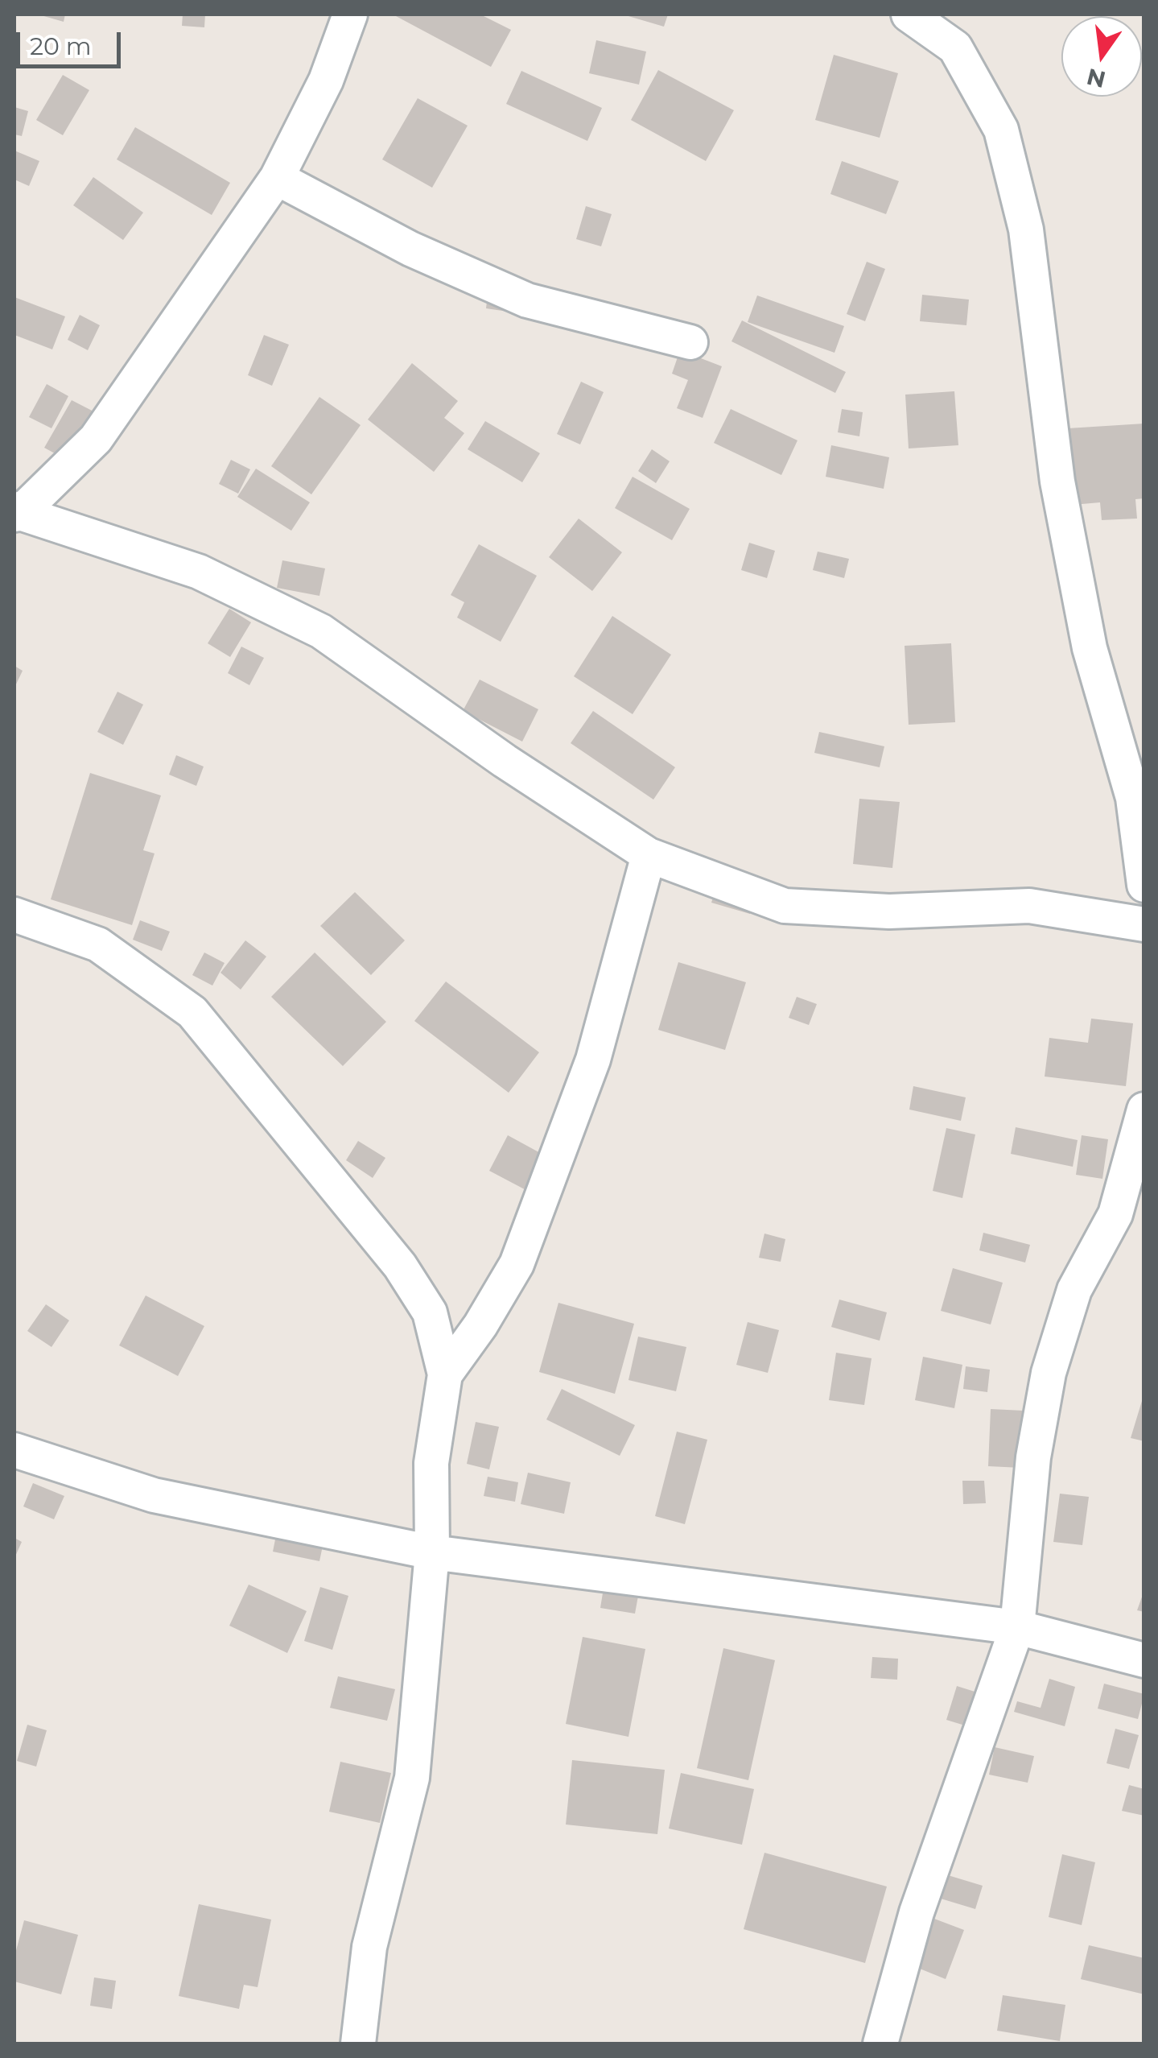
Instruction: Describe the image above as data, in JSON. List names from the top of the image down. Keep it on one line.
{"scale_bar":"20 m","north":"bottom"}
